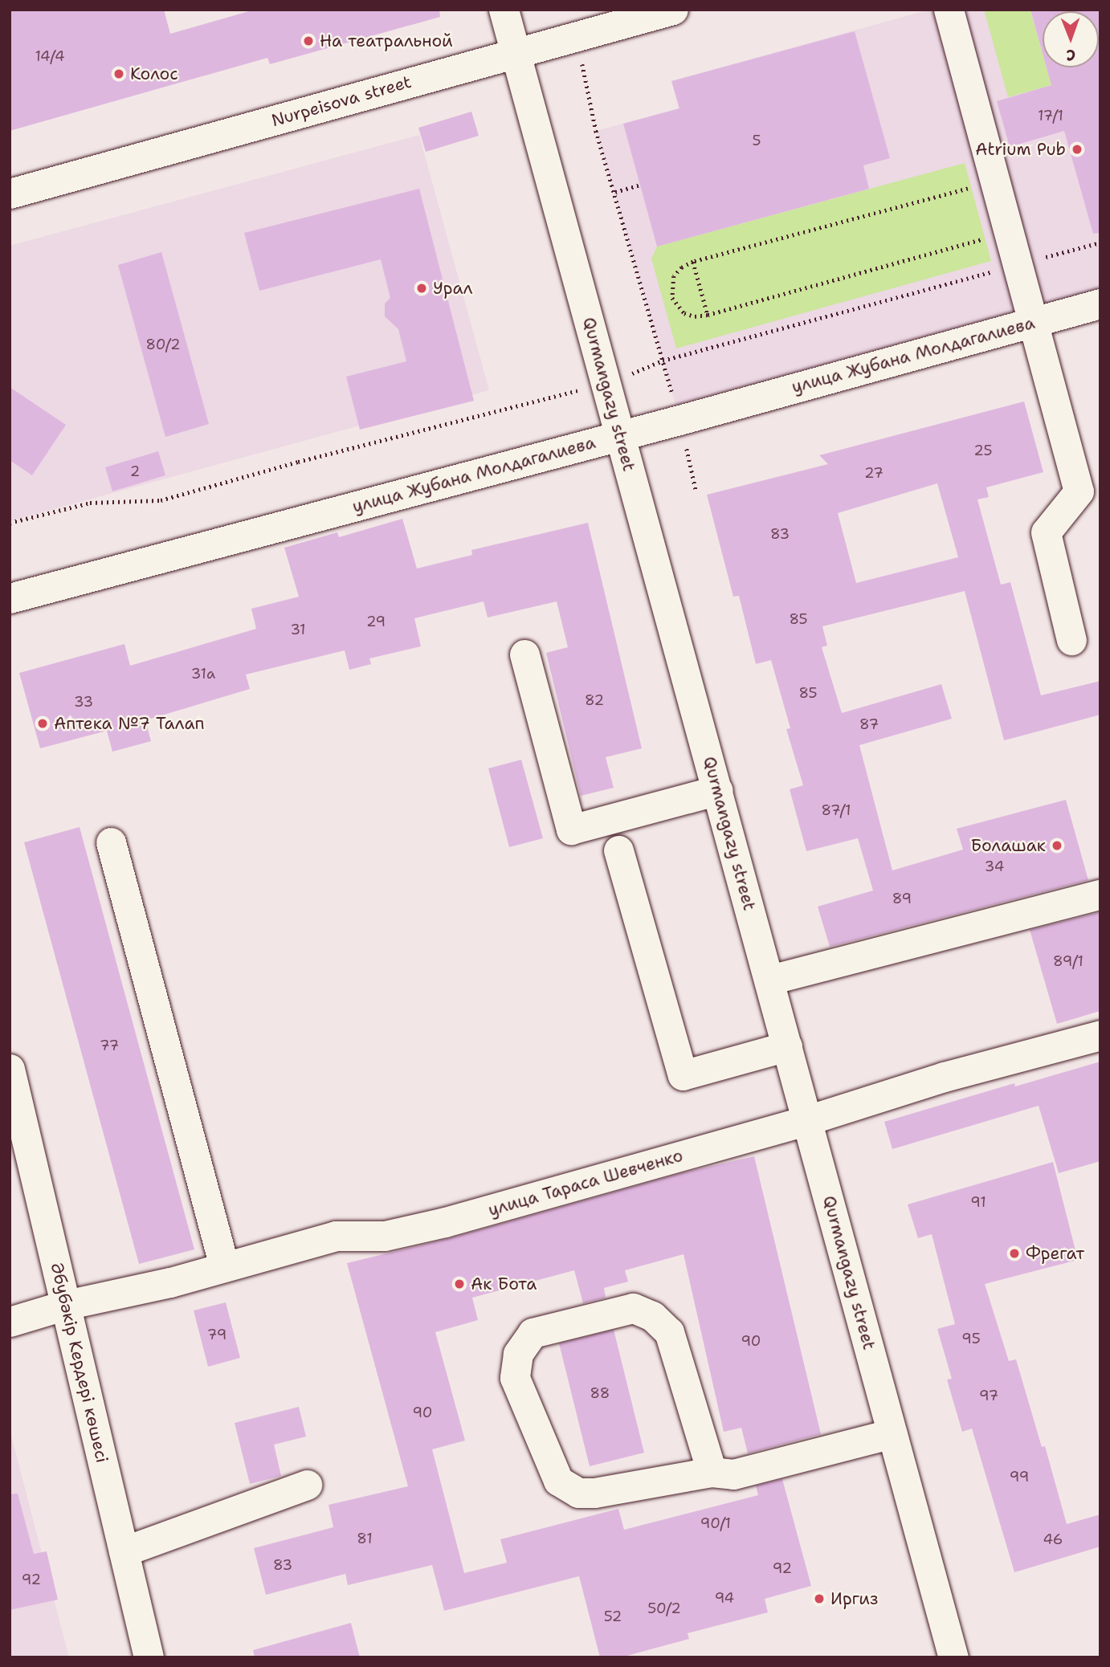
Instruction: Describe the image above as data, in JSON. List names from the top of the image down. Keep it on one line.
{"streets":{"street":["Nurpeisova street","улица Жубана Молдагалиева","Qurmangazy street","улица Тараса Шевченко","Әбубәкір Кердері көшесі"]},"crossings":[["Nurpeisova street","Qurmangazy street"],["улица Жубана Молдагалиева","Qurmangazy street"],["Qurmangazy street","улица Тараса Шевченко"],["улица Тараса Шевченко","Әбубәкір Кердері көшесі"]],"places":["На театральной","Колос","Atrium Pub","Урал","Аптека №7 Талап","Болашак","Фрегат","Ак Бота","Иргиз"],"house_numbers":["14/4","17/1","5","80/2","25","2","27","83","85","29","31","31а","85","82","33","87","87/1","34","89","89/1","77","91","79","95","90","88","97","90","99","90/1","81","46","83","92","92","94","50/2","52"],"north":"bottom"}
